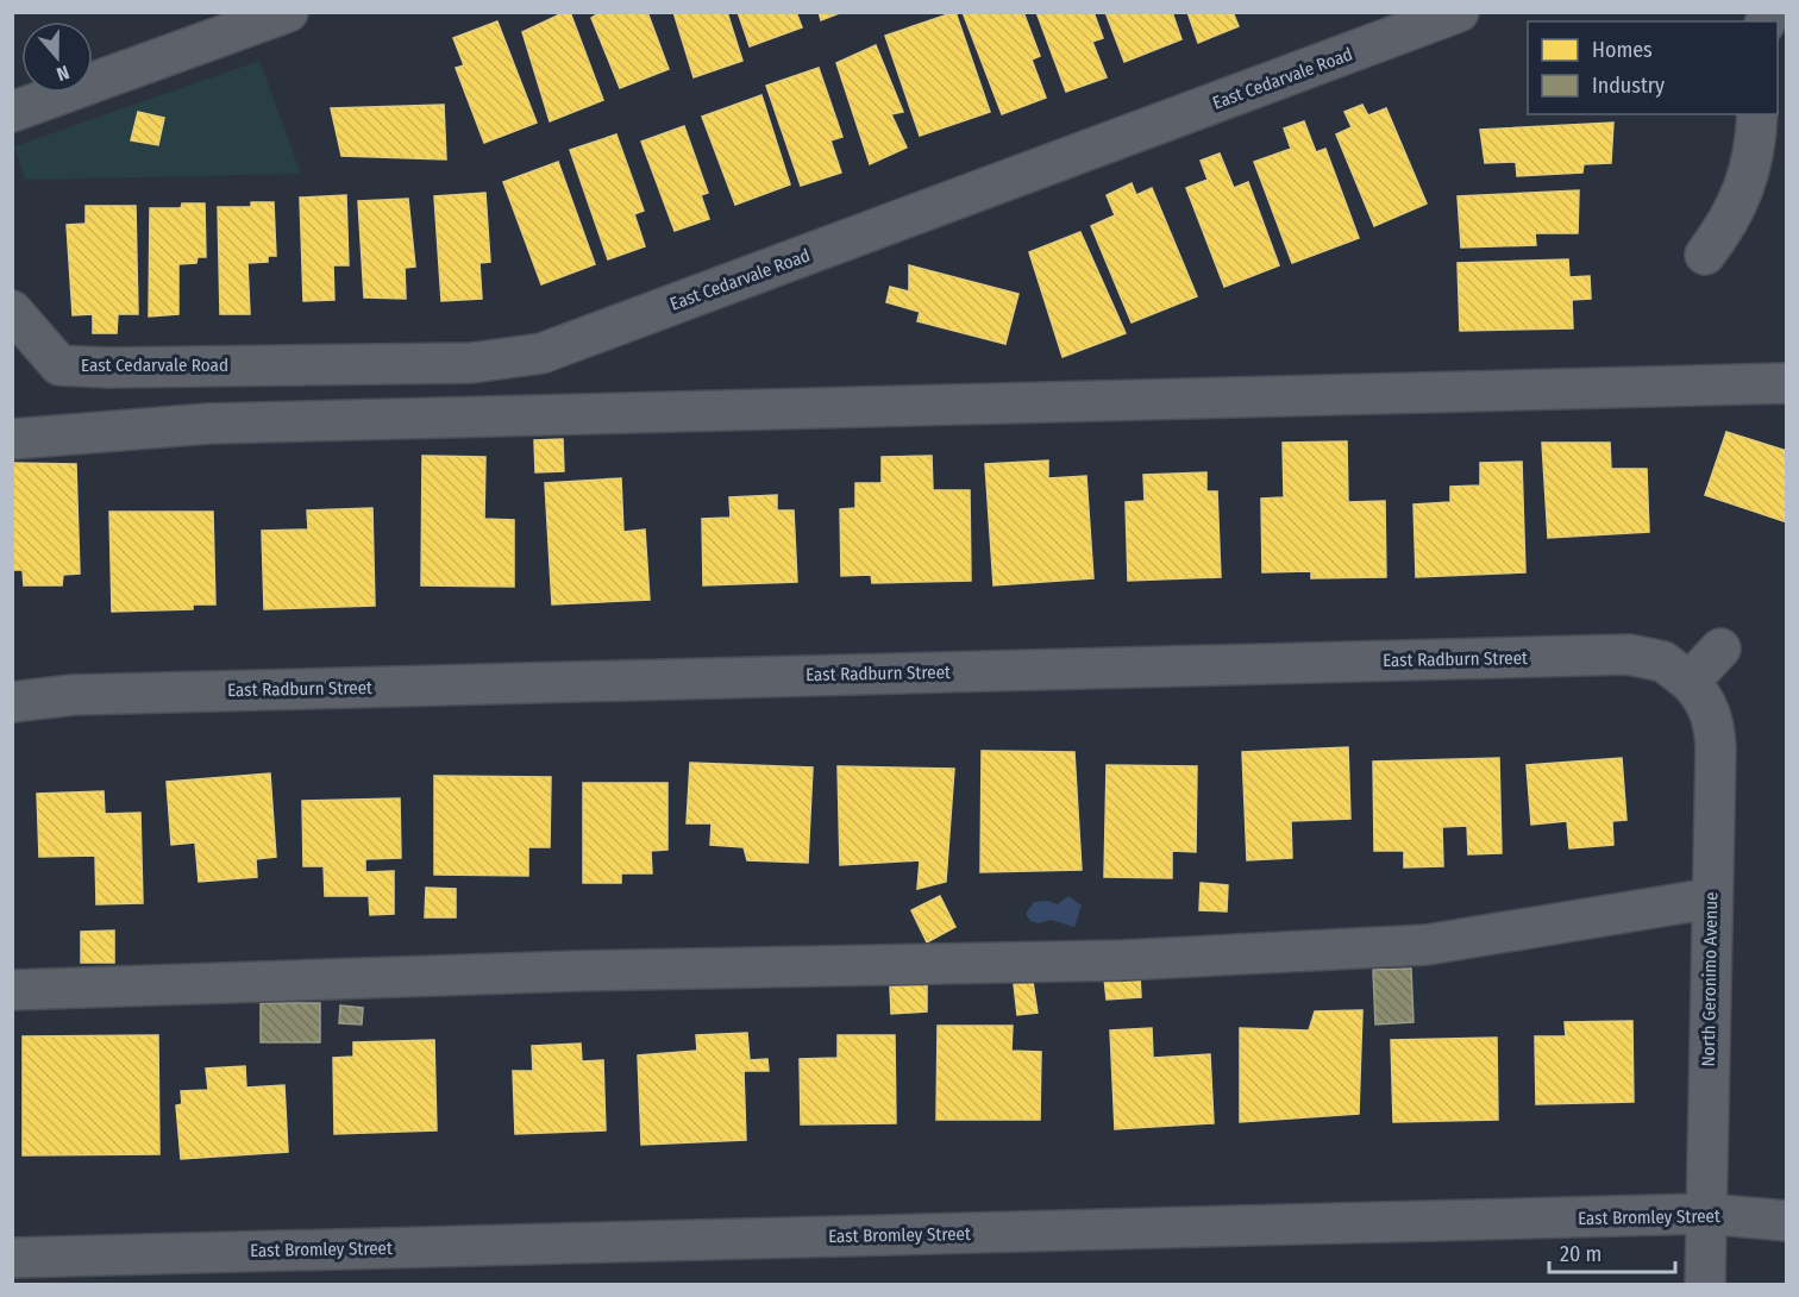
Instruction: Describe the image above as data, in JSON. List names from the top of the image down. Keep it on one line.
{"streets":{"street":["East Cedarvale Road","East Radburn Street","North Geronimo Avenue","East Bromley Street"]},"crossings":[["East Radburn Street","North Geronimo Avenue"],["North Geronimo Avenue","East Bromley Street"]],"legend":["Homes","Industry"],"scale_bar":"20 m","north":"bottom"}
